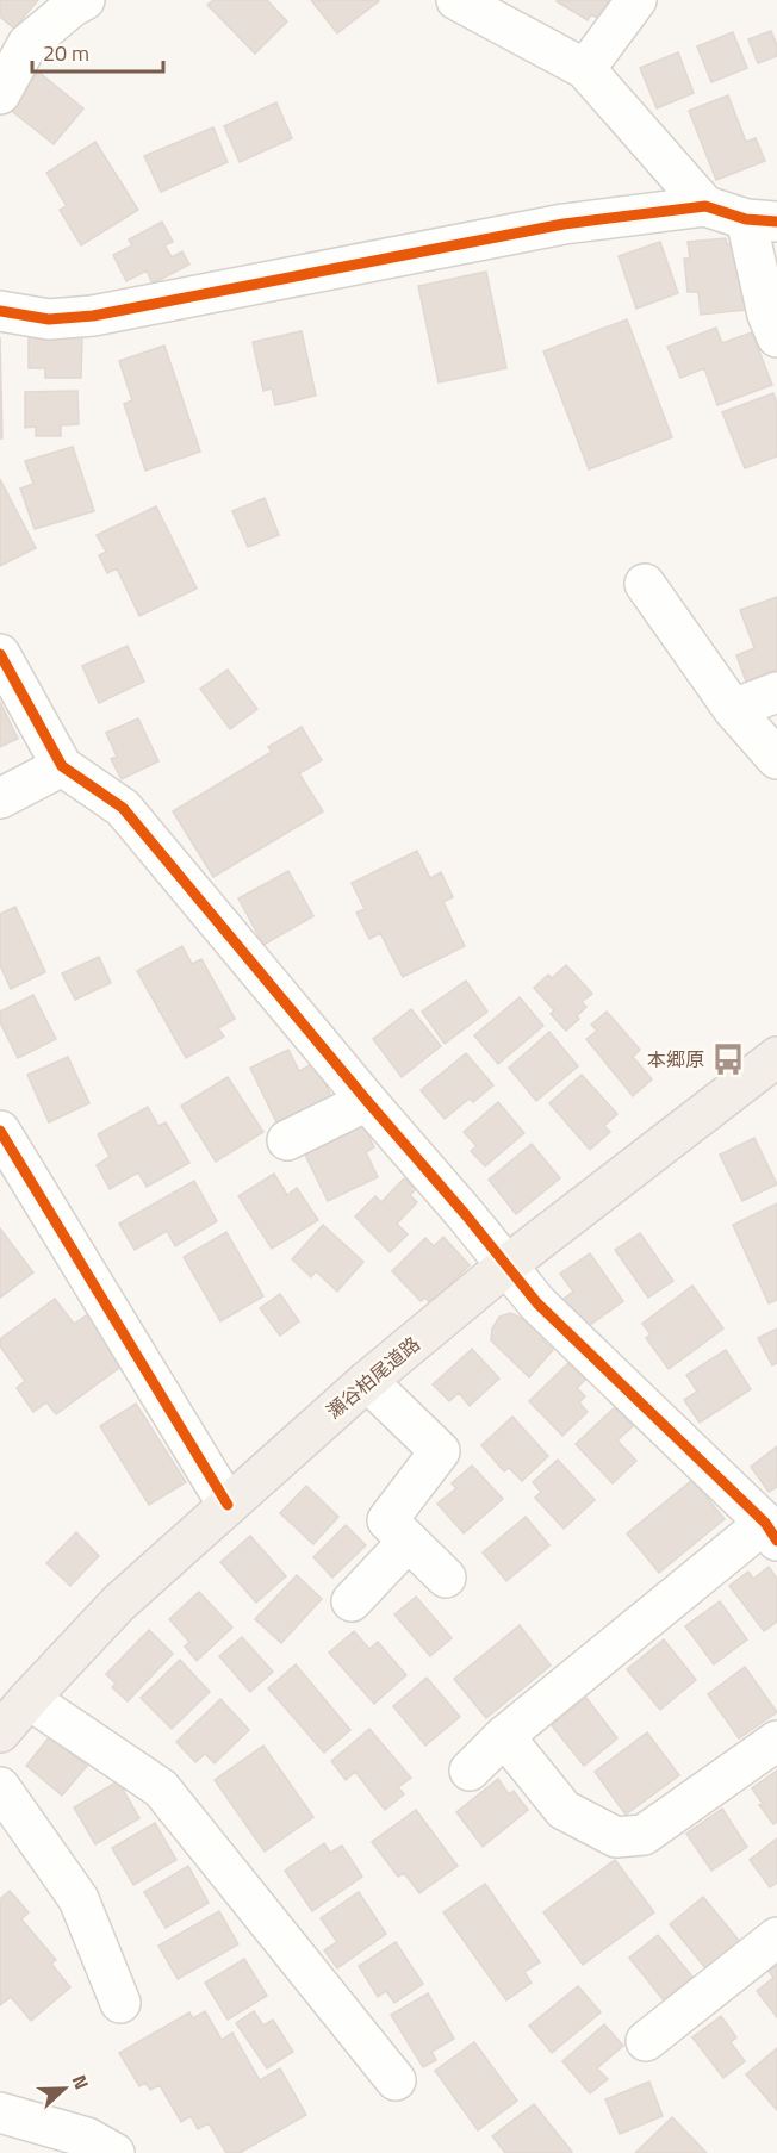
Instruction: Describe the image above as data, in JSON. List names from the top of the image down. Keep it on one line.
{"streets":{"main road":["瀬谷柏尾道路"]},"places":{"bus stop":["本郷原"]},"scale_bar":"20 m","north":"right"}
